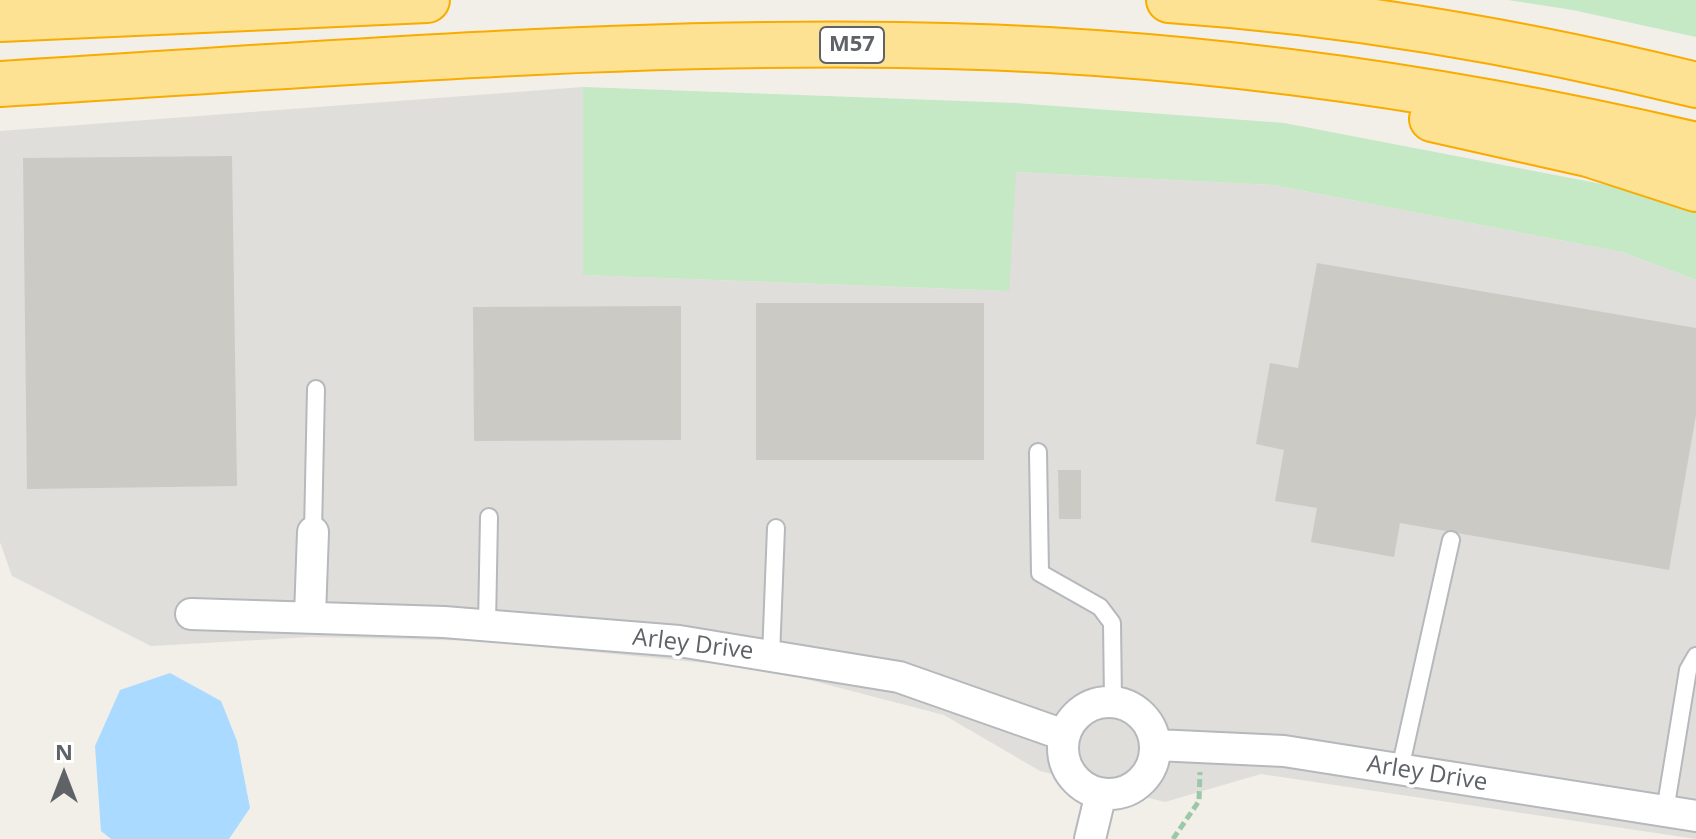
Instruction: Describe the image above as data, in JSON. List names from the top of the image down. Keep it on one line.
{"streets":{"highway":["M57"],"street":["Arley Drive"]},"north":"top"}
